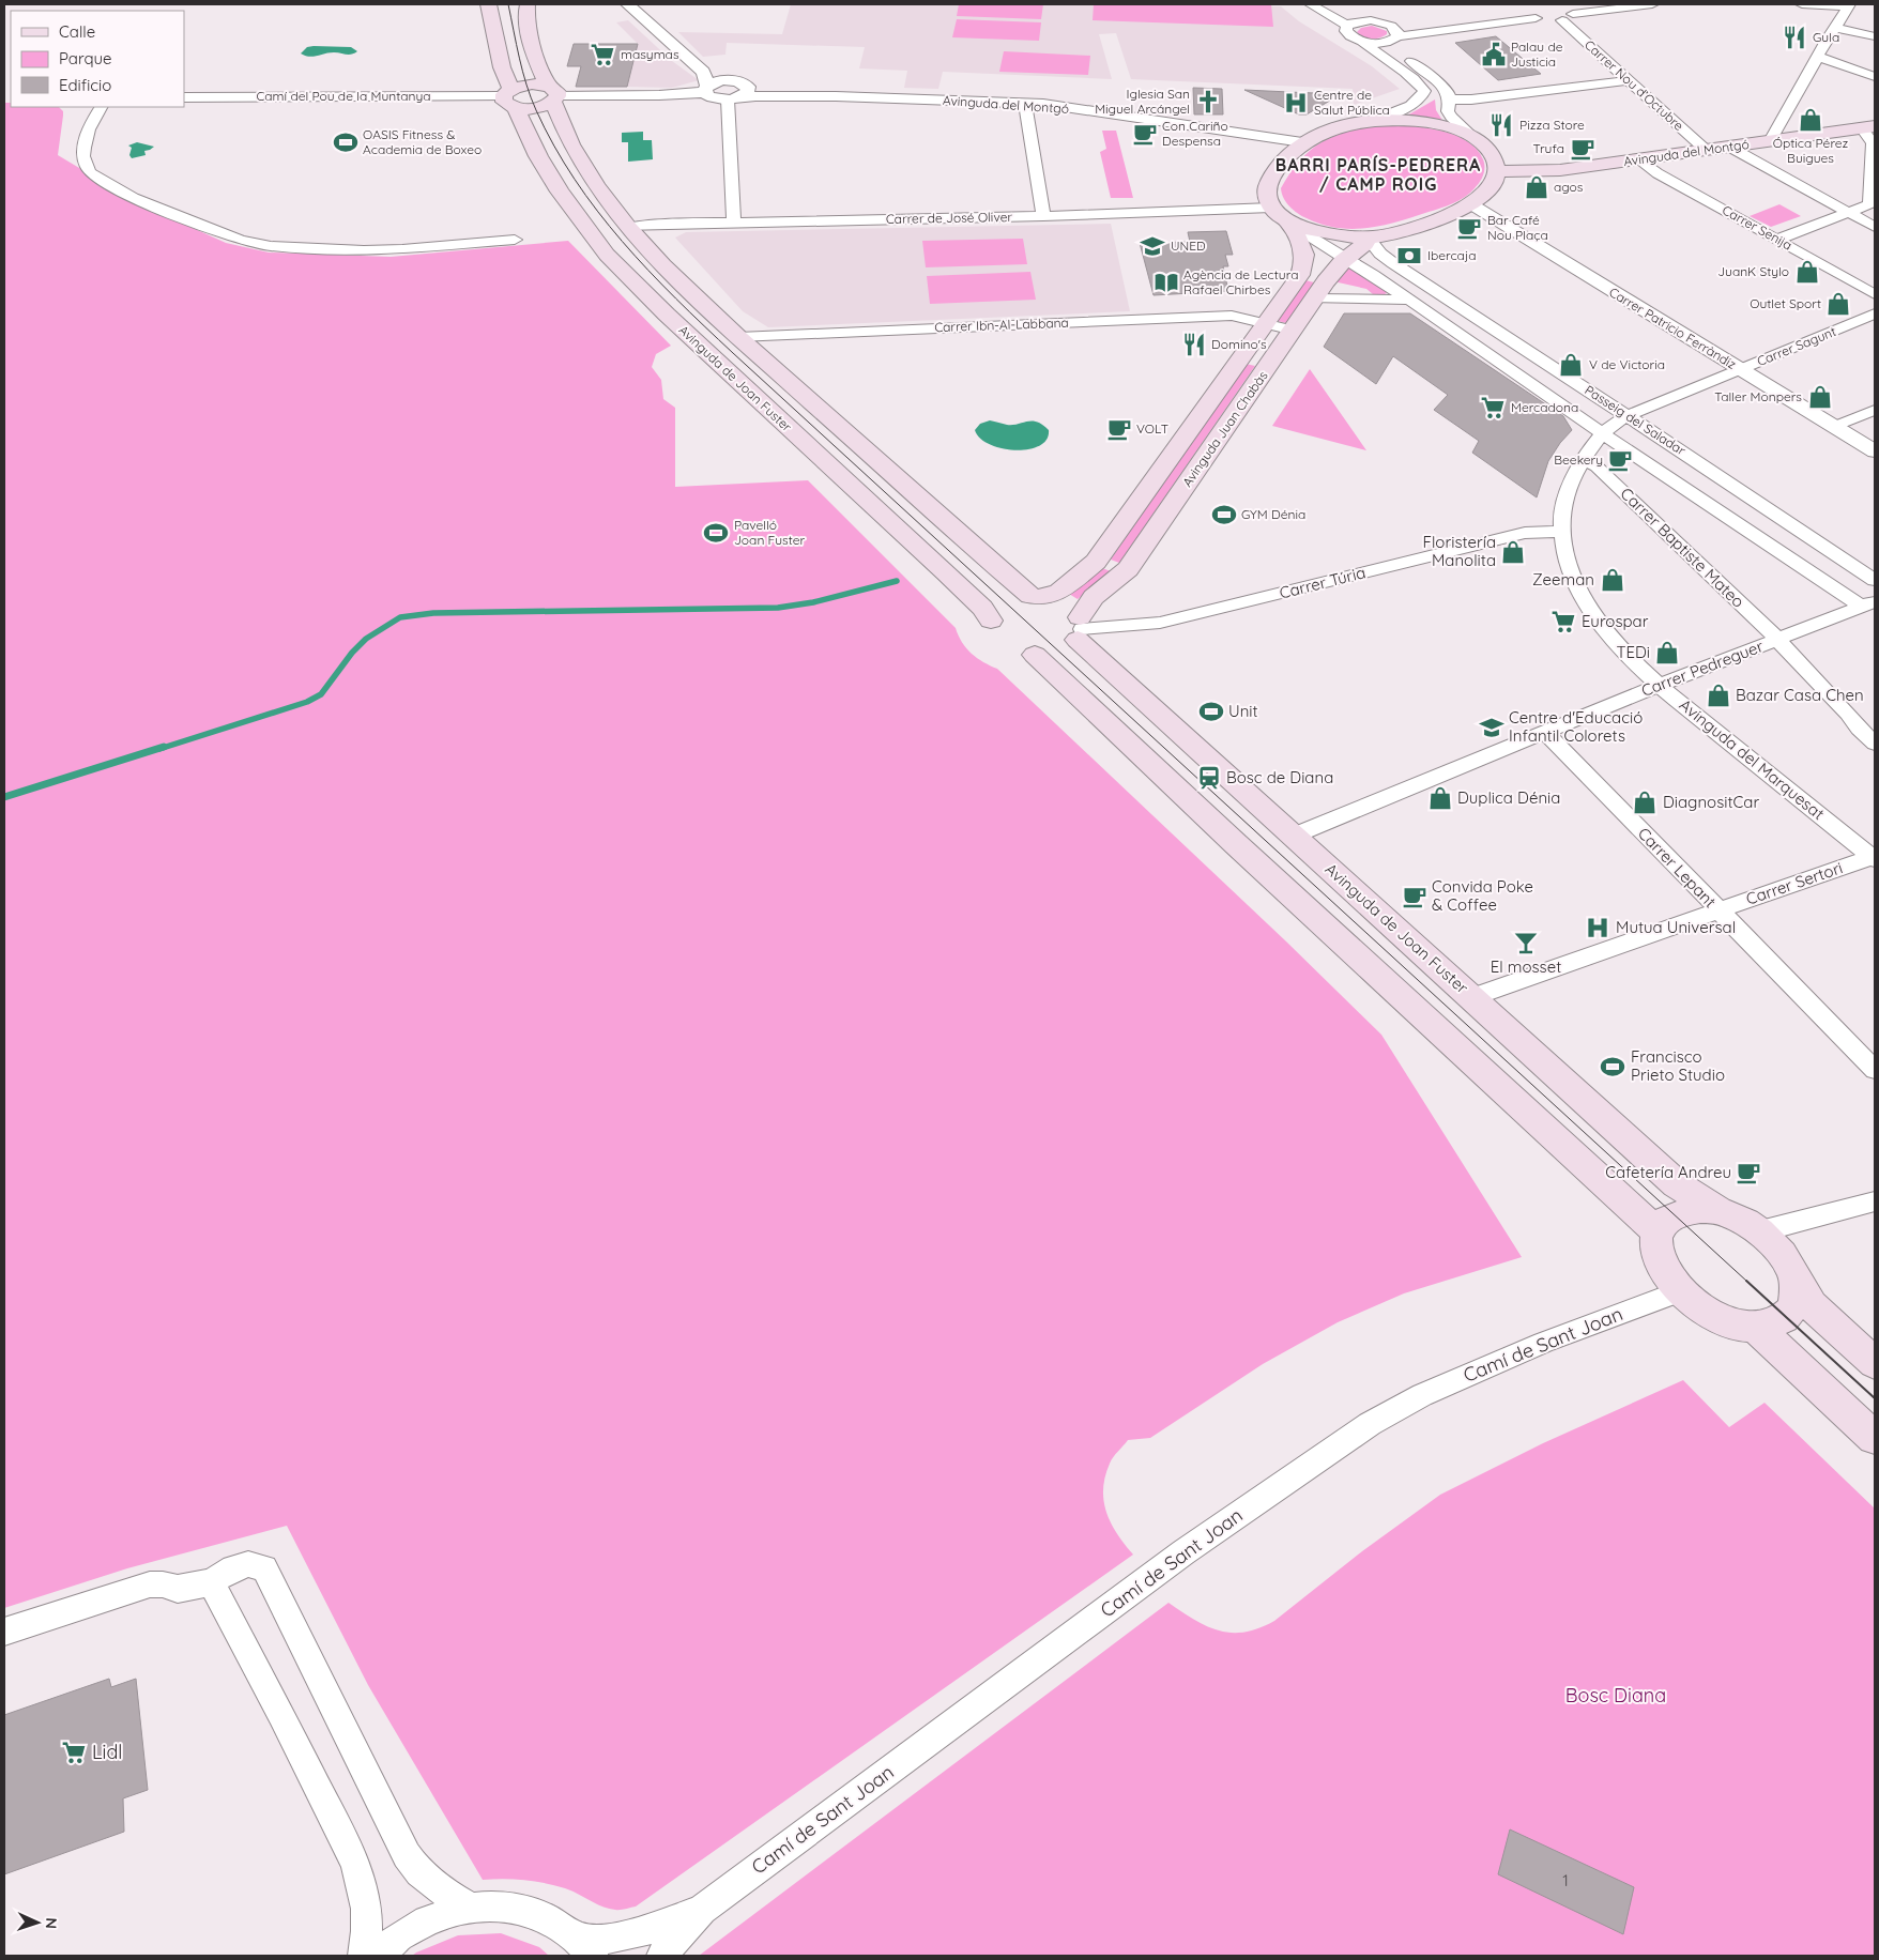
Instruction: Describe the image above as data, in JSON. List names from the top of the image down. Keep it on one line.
{"streets":{"main road":["Avinguda del Montgó","Avinguda de Joan Fuster","Avinguda Juan Chabàs"],"street":["Carrer Nou d’Octubre","Camí del Pou de la Muntanya","Carrer de José Oliver","Carrer Senija","Carrer Ibn-Al-Labbana","Carrer Patricio Ferràndiz","Carrer Sagunt","Passeig del Saladar","Carrer Baptiste Mateo","Carrer Túria","Carrer Pedreguer","Avinguda del Marquesat","Carrer Lepant","Carrer Sertori","Camí de Sant Joan"]},"crossings":[["Carrer Nou d’Octubre","Avinguda del Montgó"],["Camí del Pou de la Muntanya","Avinguda de Joan Fuster"],["Avinguda del Montgó","Carrer Senija"],["Carrer Ibn-Al-Labbana","Avinguda Juan Chabàs"],["Carrer Patricio Ferràndiz","Carrer Sagunt"],["Carrer Sagunt","Passeig del Saladar"],["Carrer Sagunt","Avinguda del Marquesat"],["Avinguda de Joan Fuster","Avinguda Juan Chabàs"],["Avinguda de Joan Fuster","Carrer Túria"],["Avinguda de Joan Fuster","Carrer Pedreguer"],["Avinguda de Joan Fuster","Carrer Sertori"],["Avinguda de Joan Fuster","Camí de Sant Joan"],["Passeig del Saladar","Avinguda Juan Chabàs"],["Passeig del Saladar","Carrer Pedreguer"],["Passeig del Saladar","Avinguda del Marquesat"],["Avinguda Juan Chabàs","Carrer Túria"],["Carrer Baptiste Mateo","Carrer Pedreguer"],["Carrer Baptiste Mateo","Avinguda del Marquesat"],["Carrer Túria","Avinguda del Marquesat"],["Carrer Pedreguer","Avinguda del Marquesat"],["Carrer Pedreguer","Carrer Lepant"],["Avinguda del Marquesat","Carrer Sertori"],["Carrer Lepant","Carrer Sertori"]],"districts":["BARRI PARÍS-PEDRERA / CAMP ROIG"],"parks":["Bosc Diana"],"places":{"restaurant":["Gula","Pizza Store","Domino's"],"supermarket":["masymas","Mercadona","Eurospar","Lidl"],"public building":["Palau de Justicia"],"church":["Iglesia San Miguel Arcángel"],"hospital":["Centre de Salut Pública","Mutua Universal"],"shop":["Óptica Pérez Buigues","agos","JuanK Stylo","Outlet Sport","V de Victoria","Taller Monpers","Floristería Manolita","Zeeman","TEDi","Bazar Casa Chen","Duplica Dénia","DiagnositCar"],"cafe":["Con Cariño Despensa","Trufa","Bar Café Nou Plaça","VOLT","Beekery","Convida Poke & Coffee","Cafetería Andreu"],"sports":["OASIS Fitness & Academia de Boxeo","GYM Dénia","Pavelló Joan Fuster","Unit","Francisco Prieto Studio"],"school or university":["UNED","Centre d'Educació Infantil Colorets"],"bank":["Ibercaja"],"library":["Agència de Lectura Rafael Chirbes"],"station":["Bosc de Diana"],"bar":["El mosset"]},"house_numbers":["1"],"legend":["Calle","Parque","Edificio"],"north":"right"}
